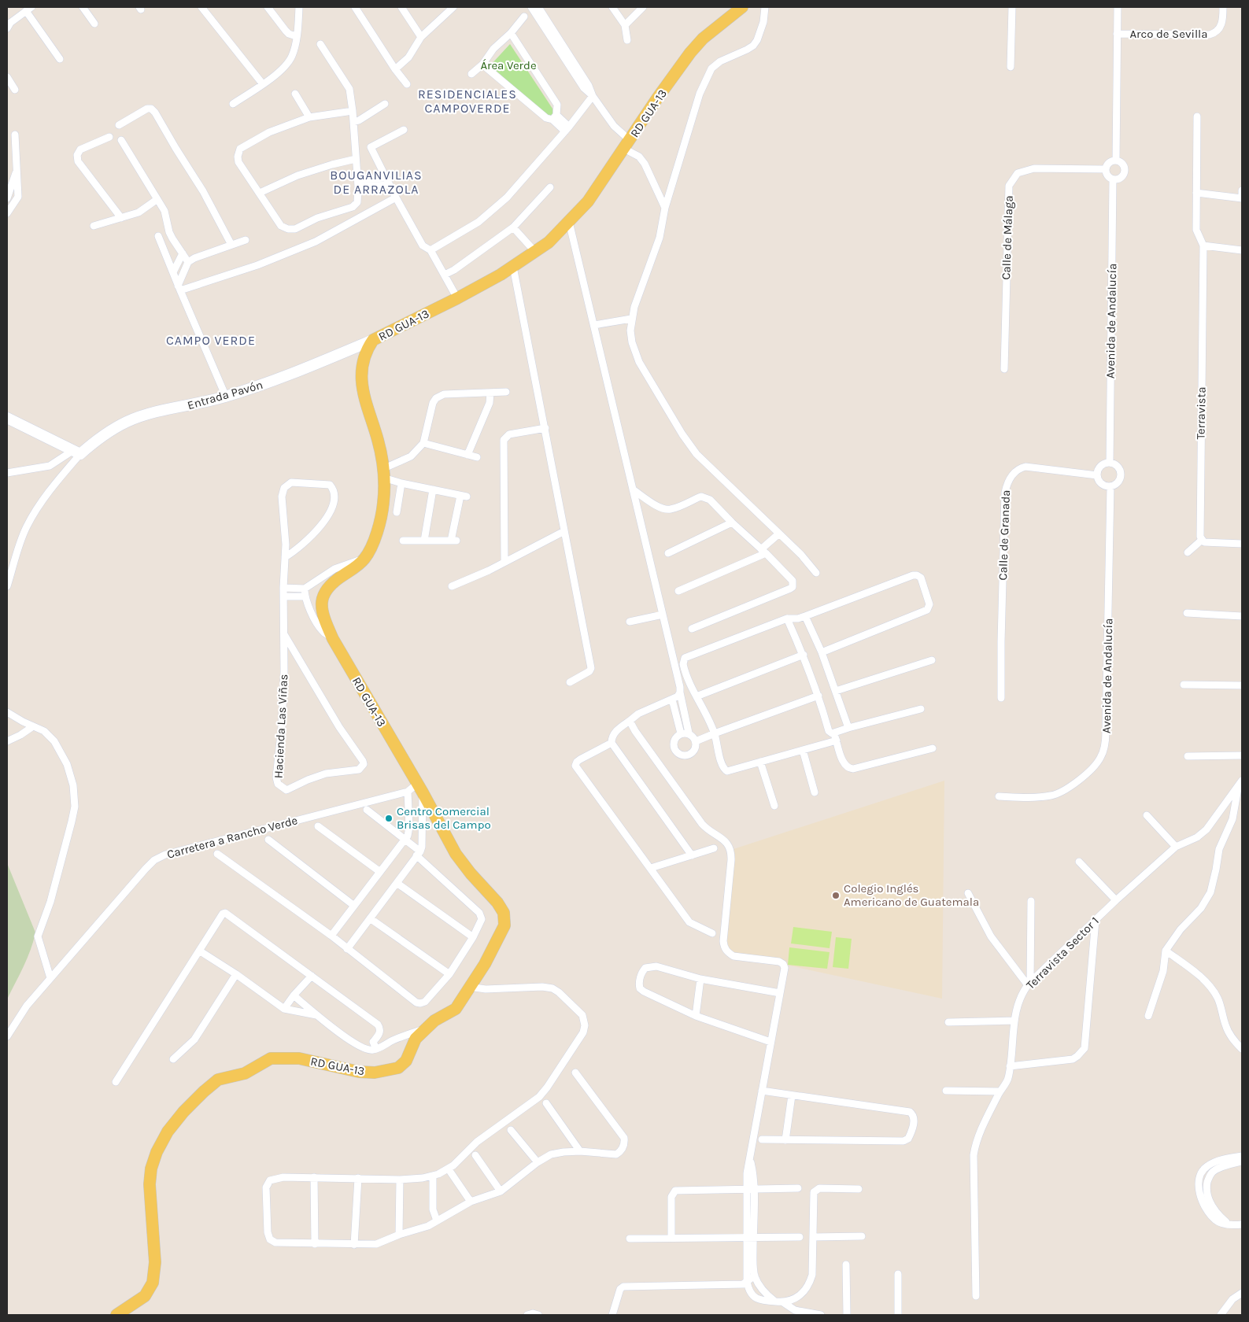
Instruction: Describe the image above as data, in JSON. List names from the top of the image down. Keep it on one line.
{"streets":{"main road":["RD GUA-13"],"street":["Arco de Sevilla","Calle de Málaga","Avenida de Andalucía","Entrada Pavón","Terravista","Calle de Granada","Hacienda Las Viñas","Carretera a Rancho Verde","Terravista Sector 1"]},"crossings":[["RD GUA-13","Entrada Pavón"],["RD GUA-13","Carretera a Rancho Verde"],["Calle de Málaga","Avenida de Andalucía"],["Avenida de Andalucía","Calle de Granada"]],"districts":["RESIDENCIALES CAMPOVERDE","BOUGANVILIAS DE ARRAZOLA","CAMPO VERDE"],"parks":["Área Verde"],"places":["Centro Comercial Brisas del Campo","Colegio Inglés Americano de Guatemala"]}
